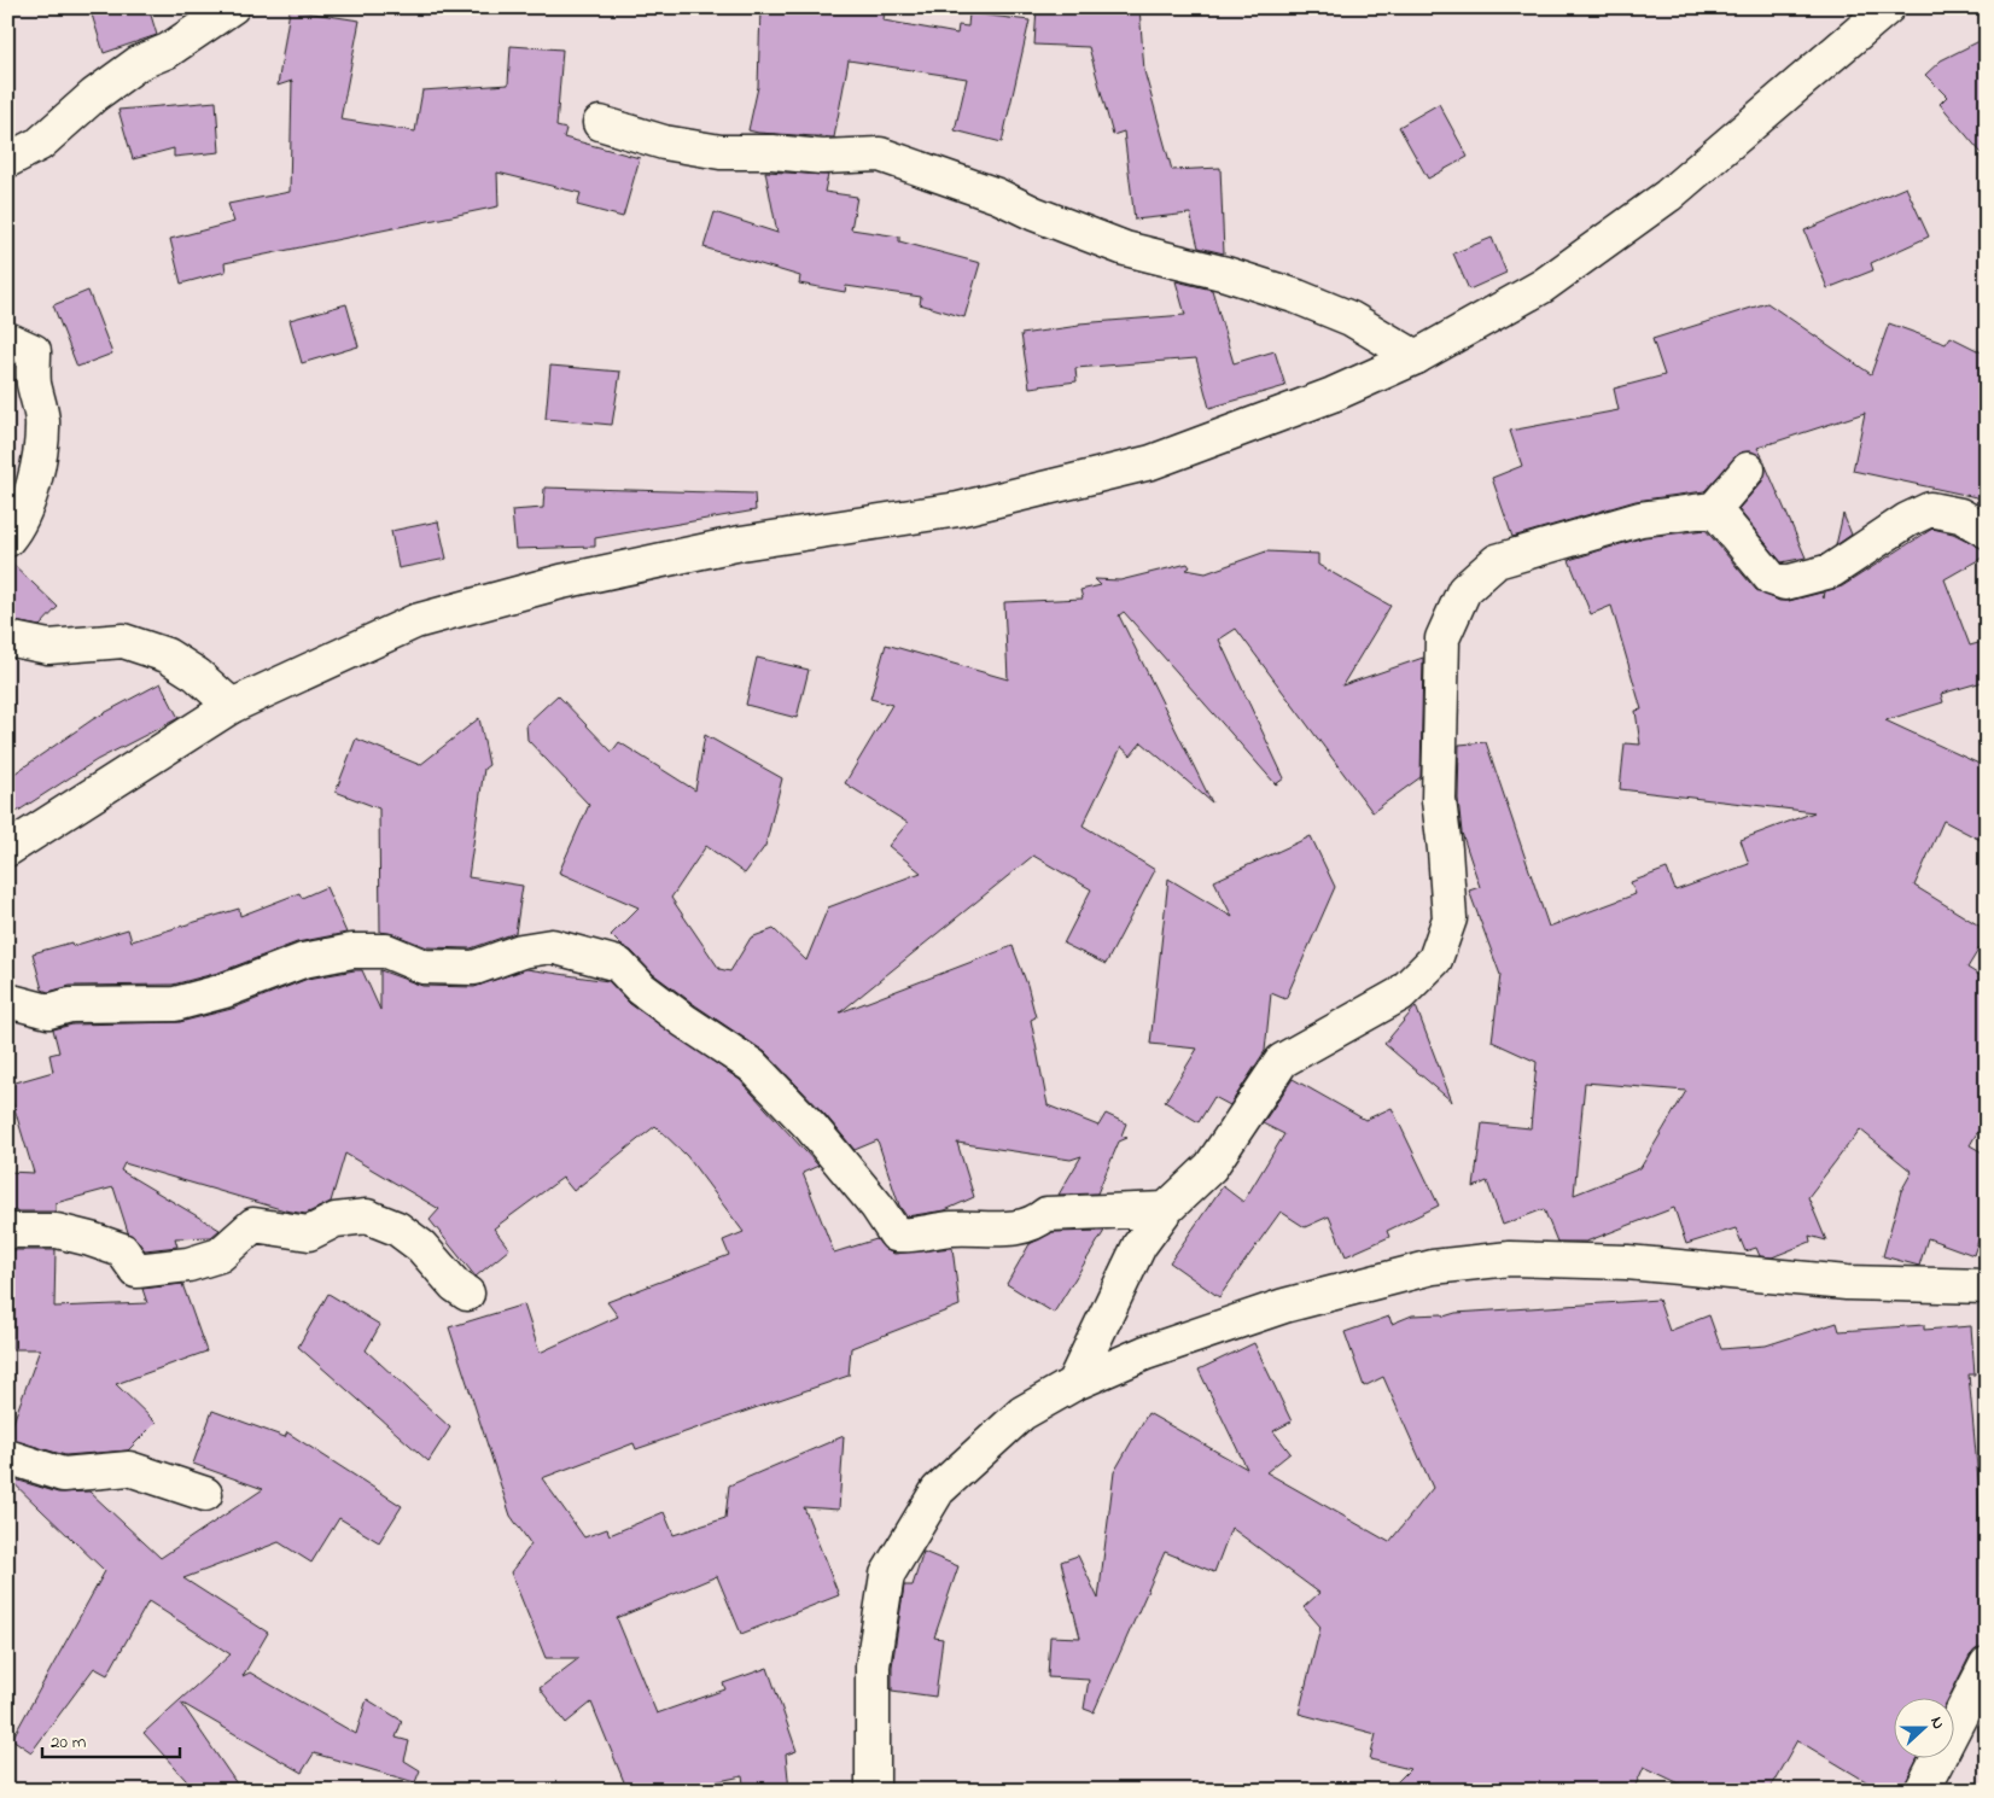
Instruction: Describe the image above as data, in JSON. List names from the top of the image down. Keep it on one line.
{"scale_bar":"20 m","north":"right"}
